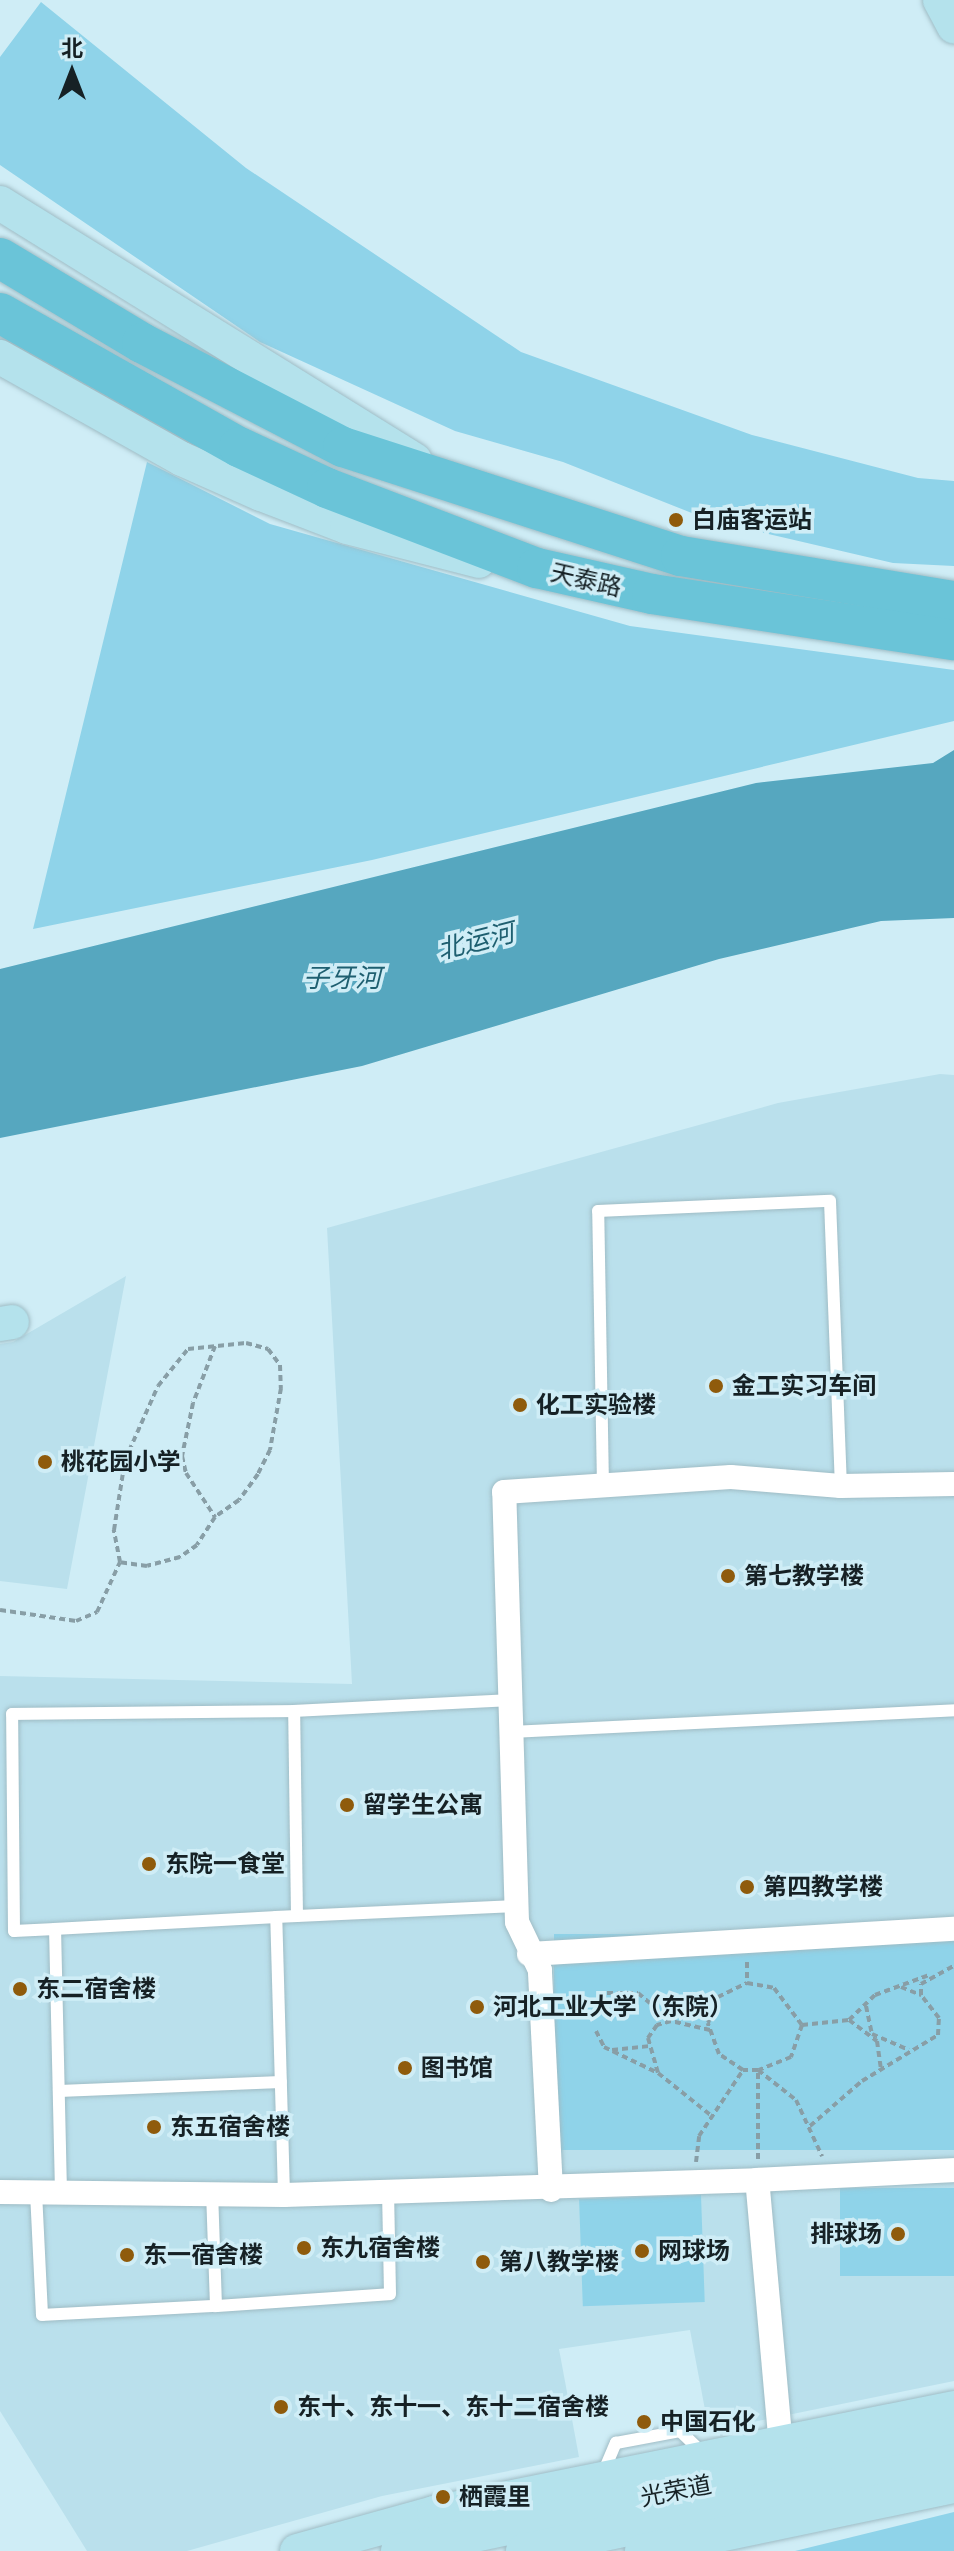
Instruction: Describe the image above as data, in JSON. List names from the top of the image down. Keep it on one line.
{"streets":{"main road":["天泰路","光荣道"]},"water":["北运河","子牙河"],"places":["白庙客运站","金工实习车间","化工实验楼","桃花园小学","第七教学楼","留学生公寓","东院一食堂","第四教学楼","东二宿舍楼","河北工业大学（东院）","图书馆","东五宿舍楼","排球场","东九宿舍楼","网球场","东一宿舍楼","第八教学楼","东十、东十一、东十二宿舍楼","中国石化","栖霞里"],"north":"top"}
